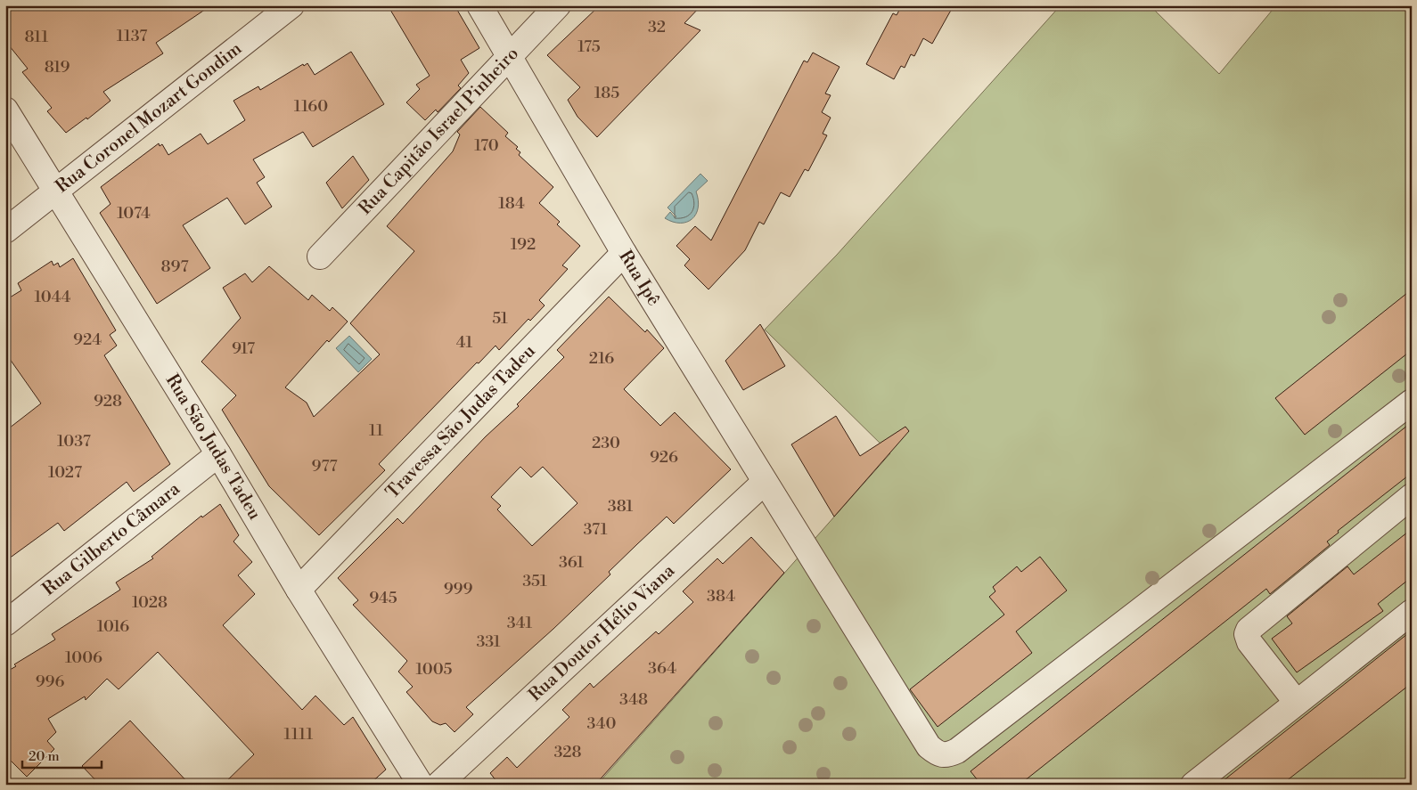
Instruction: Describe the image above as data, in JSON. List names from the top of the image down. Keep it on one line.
{"streets":{"street":["Rua Coronel Mozart Gondim","Rua Capitão Israel Pinheiro","Rua Ipê","Travessa São Judas Tadeu","Rua São Judas Tadeu","Rua Gilberto Câmara","Rua Doutor Hélio Viana"]},"crossings":[["Rua Coronel Mozart Gondim","Rua São Judas Tadeu"],["Rua Capitão Israel Pinheiro","Rua Ipê"],["Rua Ipê","Travessa São Judas Tadeu"],["Rua Ipê","Rua Doutor Hélio Viana"],["Travessa São Judas Tadeu","Rua São Judas Tadeu"],["Rua São Judas Tadeu","Rua Gilberto Câmara"]],"house_numbers":["32","1137","811","175","819","185","1160","170","184","1074","192","897","1044","51","924","41","917","216","928","11","1037","230","926","977","1027","381","371","361","351","999","384","945","1028","341","1016","331","1006","364","1005","996","348","340","1111","328"],"scale_bar":"20 m"}
